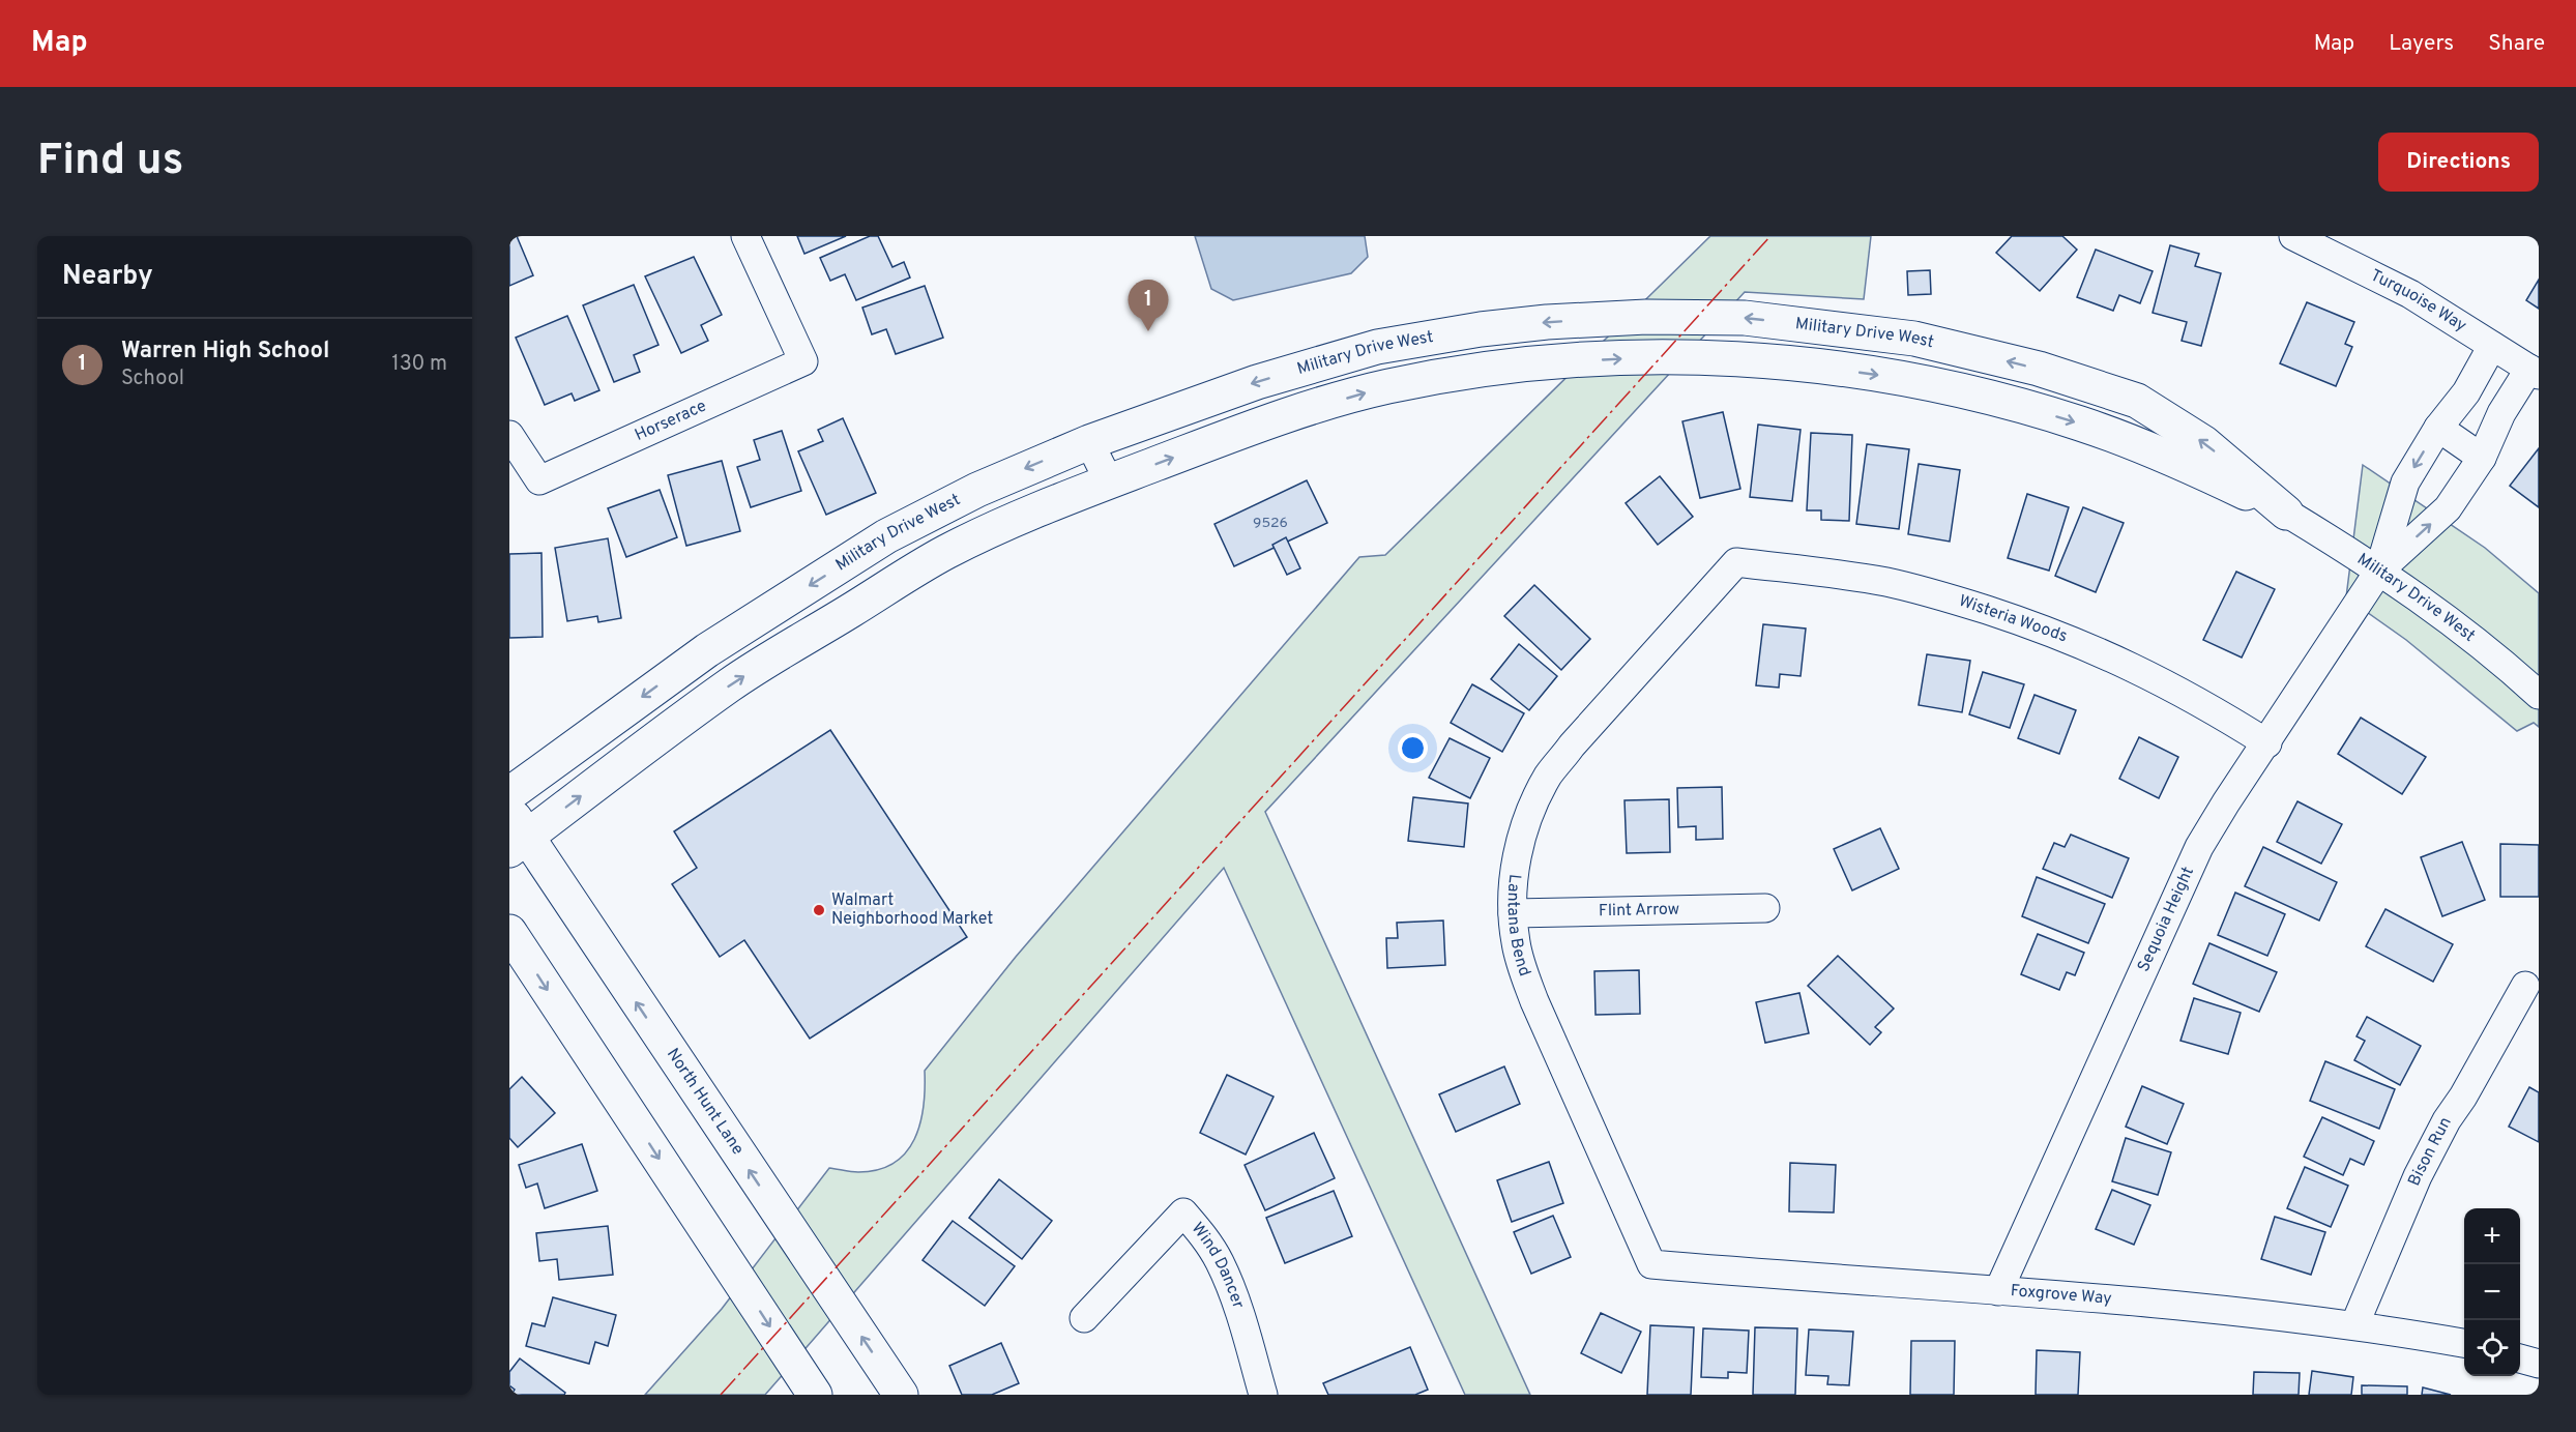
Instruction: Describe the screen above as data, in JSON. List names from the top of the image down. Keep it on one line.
{"streets":{"main road":["Military Drive West","North Hunt Lane"],"street":["Turquoise Way","Horserace","Wisteria Woods","Flint Arrow","Sequoia Height","Lantana Bend","Bison Run","Wind Dancer","Foxgrove Way"]},"crossings":[["Turquoise Way","Sequoia Height"],["Military Drive West","Sequoia Height"],["Military Drive West","North Hunt Lane"],["Wisteria Woods","Sequoia Height"],["Wisteria Woods","Lantana Bend"],["Flint Arrow","Lantana Bend"],["Sequoia Height","Foxgrove Way"],["Lantana Bend","Foxgrove Way"],["Bison Run","Foxgrove Way"]],"places":["Walmart Neighborhood Market"],"house_numbers":["9526"],"page":{"header":"Map","nav":["Map","Layers","Share"],"buttons":"Directions","title":"Find us","heading":"Nearby","pins":"1","list":[{"mark":"1","name":"Warren High School","note":"School","value":"130 m"}],"map_buttons":["+","−"]}}
